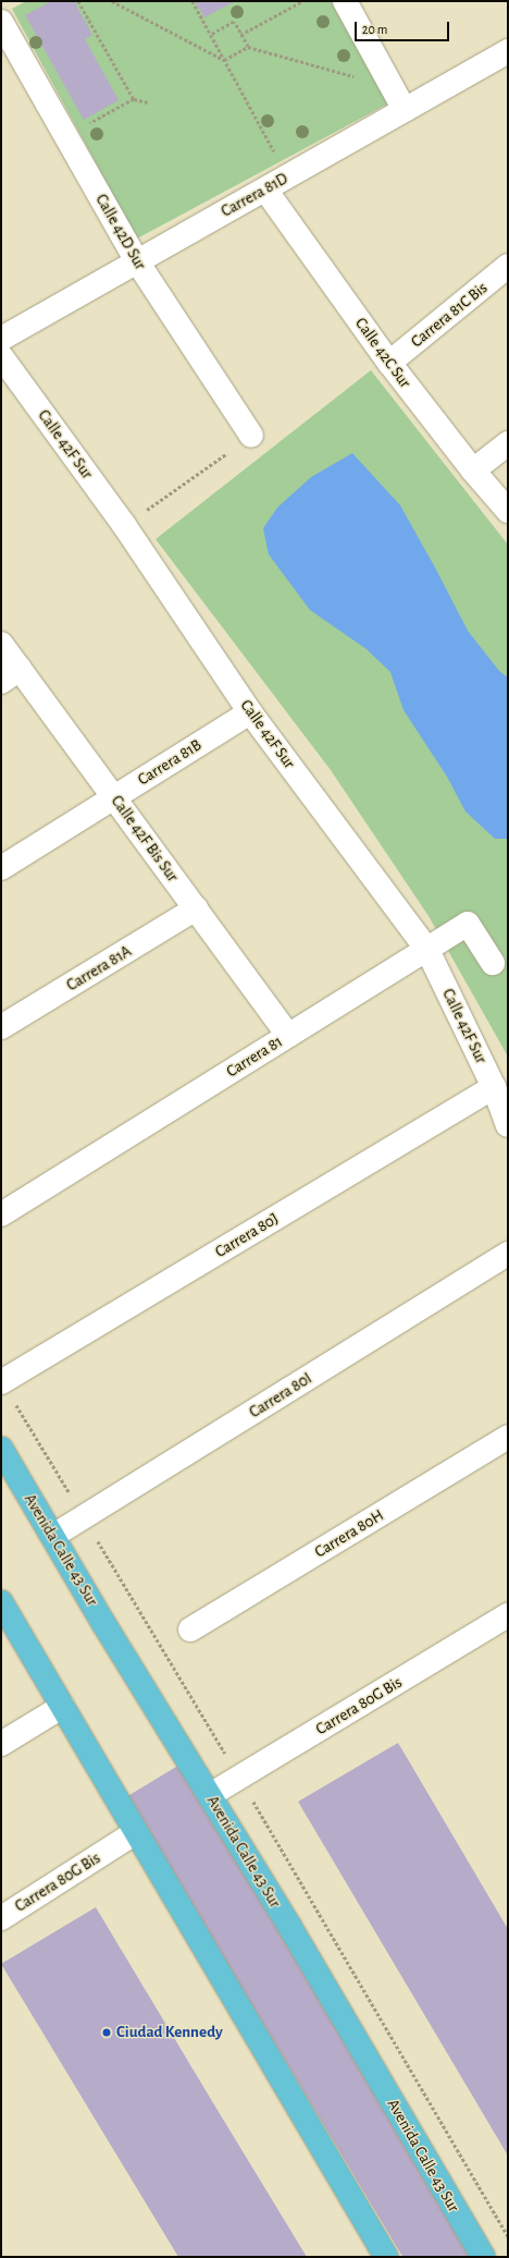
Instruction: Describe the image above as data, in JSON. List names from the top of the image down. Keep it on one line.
{"streets":{"main road":["Avenida Calle 43 Sur"],"street":["Carrera 81D","Calle 42D Sur","Carrera 81C Bis","Calle 42C Sur","Calle 42F Sur","Carrera 81B","Calle 42F Bis Sur","Carrera 81A","Carrera 81","Carrera 80J","Carrera 80I","Carrera 80H","Carrera 80G Bis"]},"crossings":[["Carrera 81D","Calle 42D Sur"],["Carrera 81D","Calle 42C Sur"],["Carrera 81C Bis","Calle 42C Sur"],["Calle 42F Sur","Carrera 81B"],["Calle 42F Sur","Carrera 81"],["Calle 42F Sur","Carrera 80J"],["Carrera 81B","Calle 42F Bis Sur"],["Calle 42F Bis Sur","Carrera 81A"],["Calle 42F Bis Sur","Carrera 81"],["Carrera 80I","Avenida Calle 43 Sur"],["Avenida Calle 43 Sur","Carrera 80G Bis"]],"places":["Ciudad Kennedy"],"scale_bar":"20 m"}
